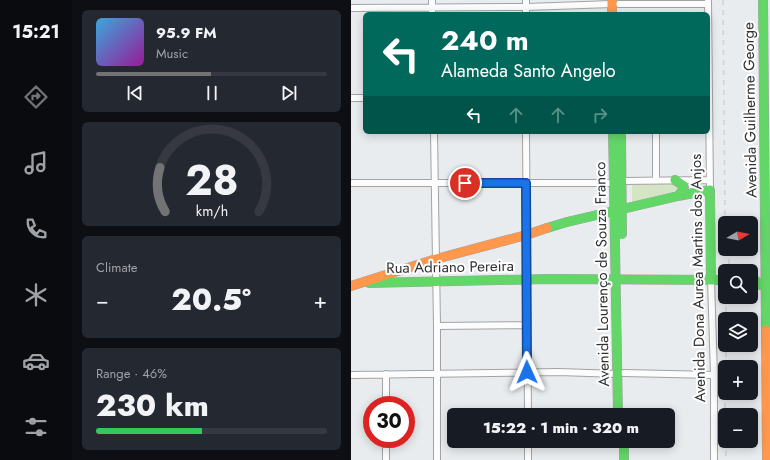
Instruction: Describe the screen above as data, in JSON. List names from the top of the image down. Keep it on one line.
{"streets":{"main road":["Avenida Guilherme George","Rua Adriano Pereira","Avenida Lourenço de Souza Franco","Avenida Dona Aurea Martins dos Anjos"]},"crossings":[["Rua Adriano Pereira","Avenida Lourenço de Souza Franco"],["Rua Adriano Pereira","Avenida Dona Aurea Martins dos Anjos"]],"north":"right","page":{"tabs":"15:21","turn":["240 m","Alameda Santo Angelo"],"song":["95.9 FM","Music"],"map_buttons":["+","−"],"tile":["Climate",["Range · 46%","230 km"]],"heat":["−","20.5°","+"],"limit":"30","trip":"15:22 · 1 min · 320 m","gauge":["28","km/h"]}}
